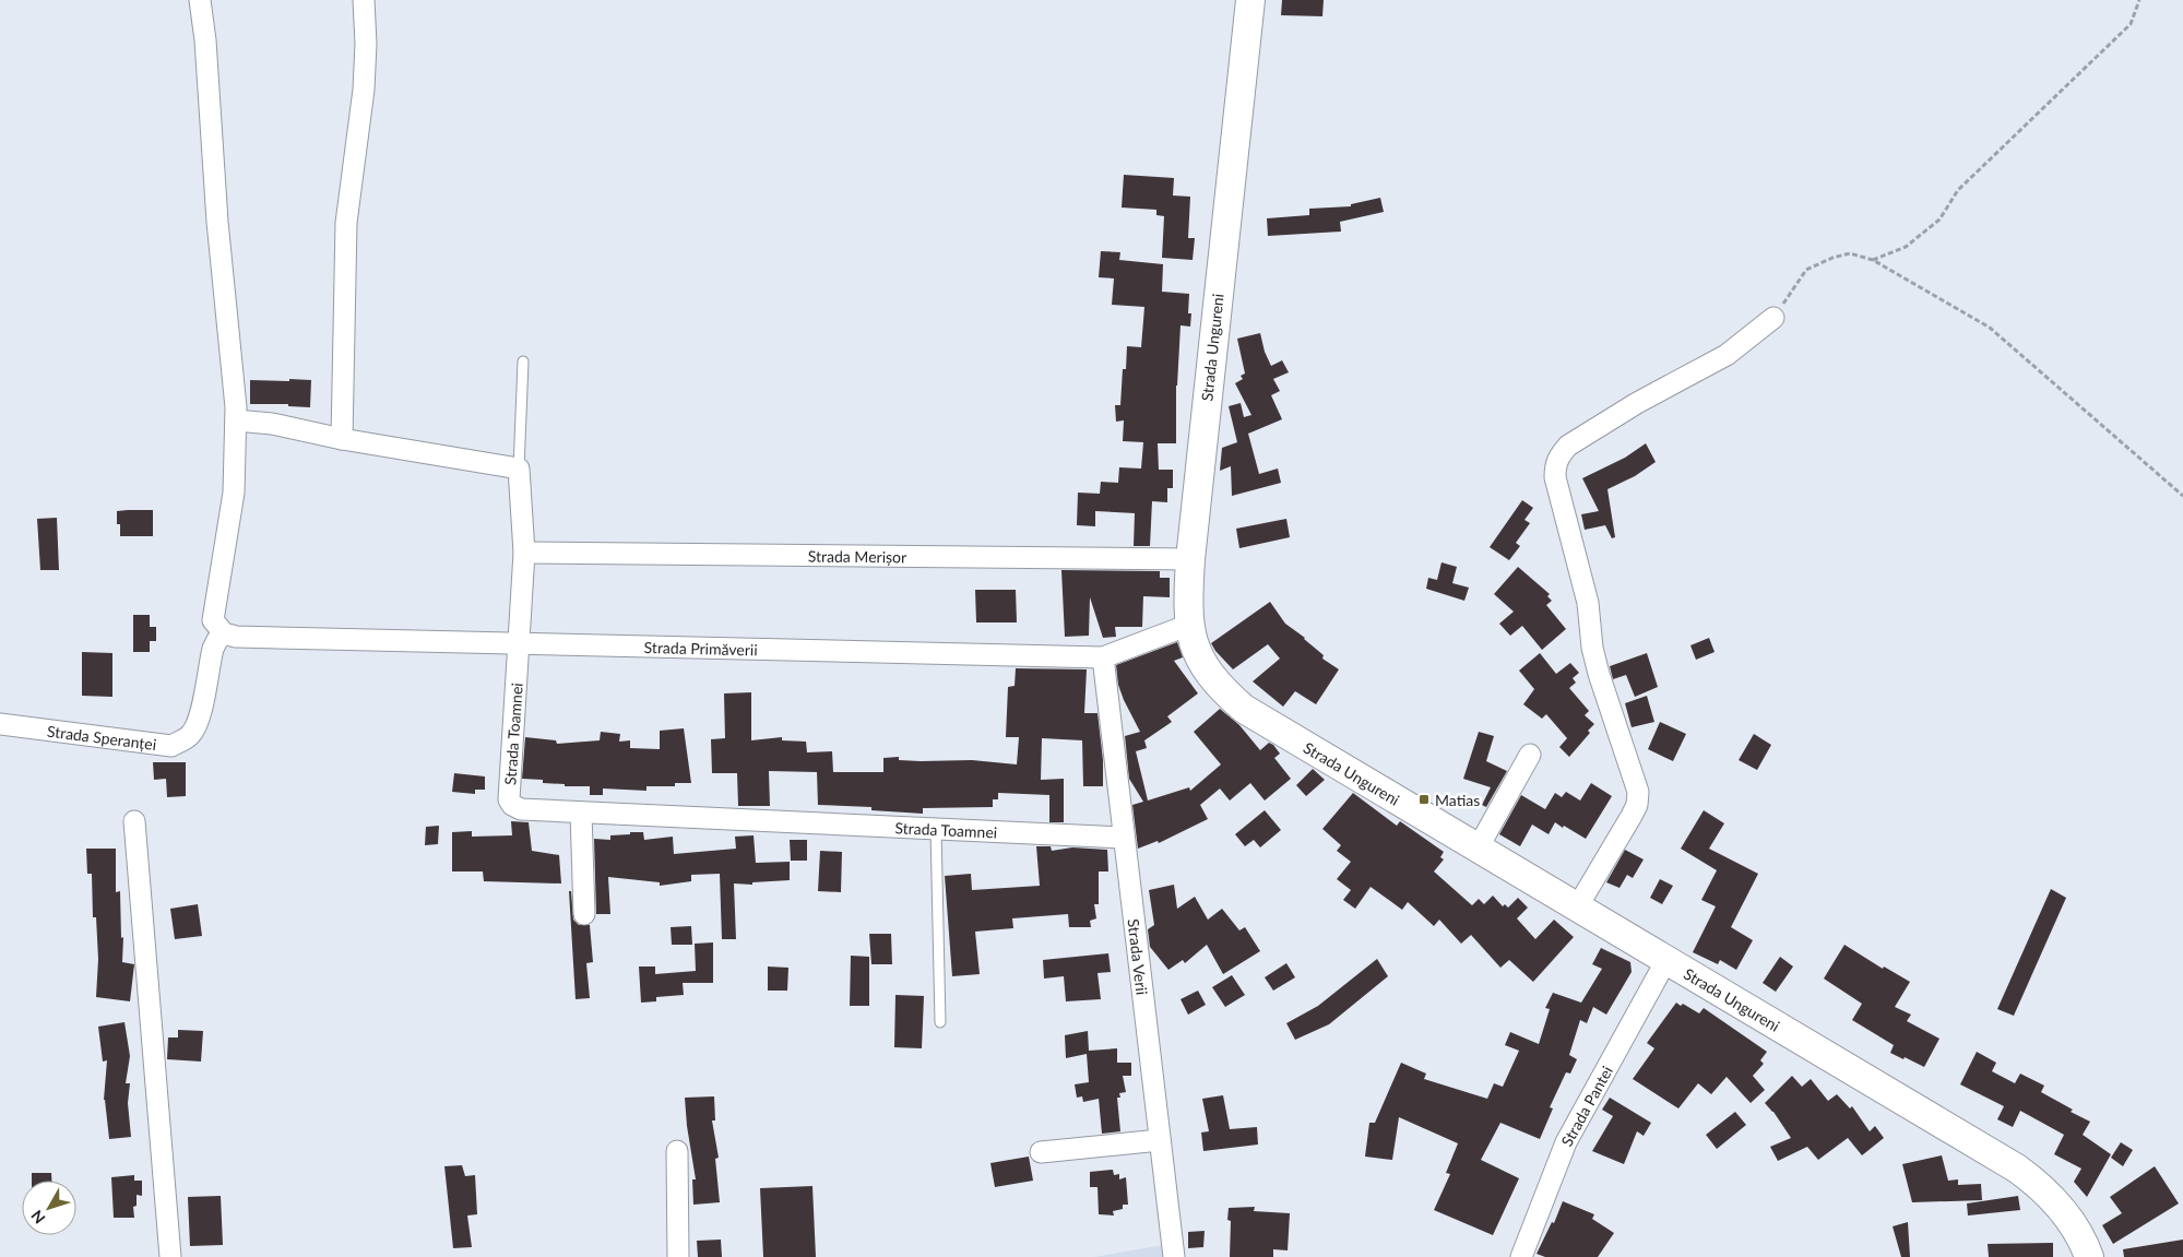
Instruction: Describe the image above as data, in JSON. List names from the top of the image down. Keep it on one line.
{"streets":{"main road":["Strada Ungureni"],"street":["Strada Merișor","Strada Primăverii","Strada Toamnei","Strada Speranței","Strada Verii","Strada Pantei"]},"crossings":[["Strada Ungureni","Strada Merișor"],["Strada Ungureni","Strada Primăverii"],["Strada Ungureni","Strada Pantei"],["Strada Merișor","Strada Toamnei"],["Strada Primăverii","Strada Toamnei"],["Strada Primăverii","Strada Speranței"],["Strada Primăverii","Strada Verii"],["Strada Toamnei","Strada Verii"]],"places":{"transit":["Matias"]},"north":"bottom left"}
